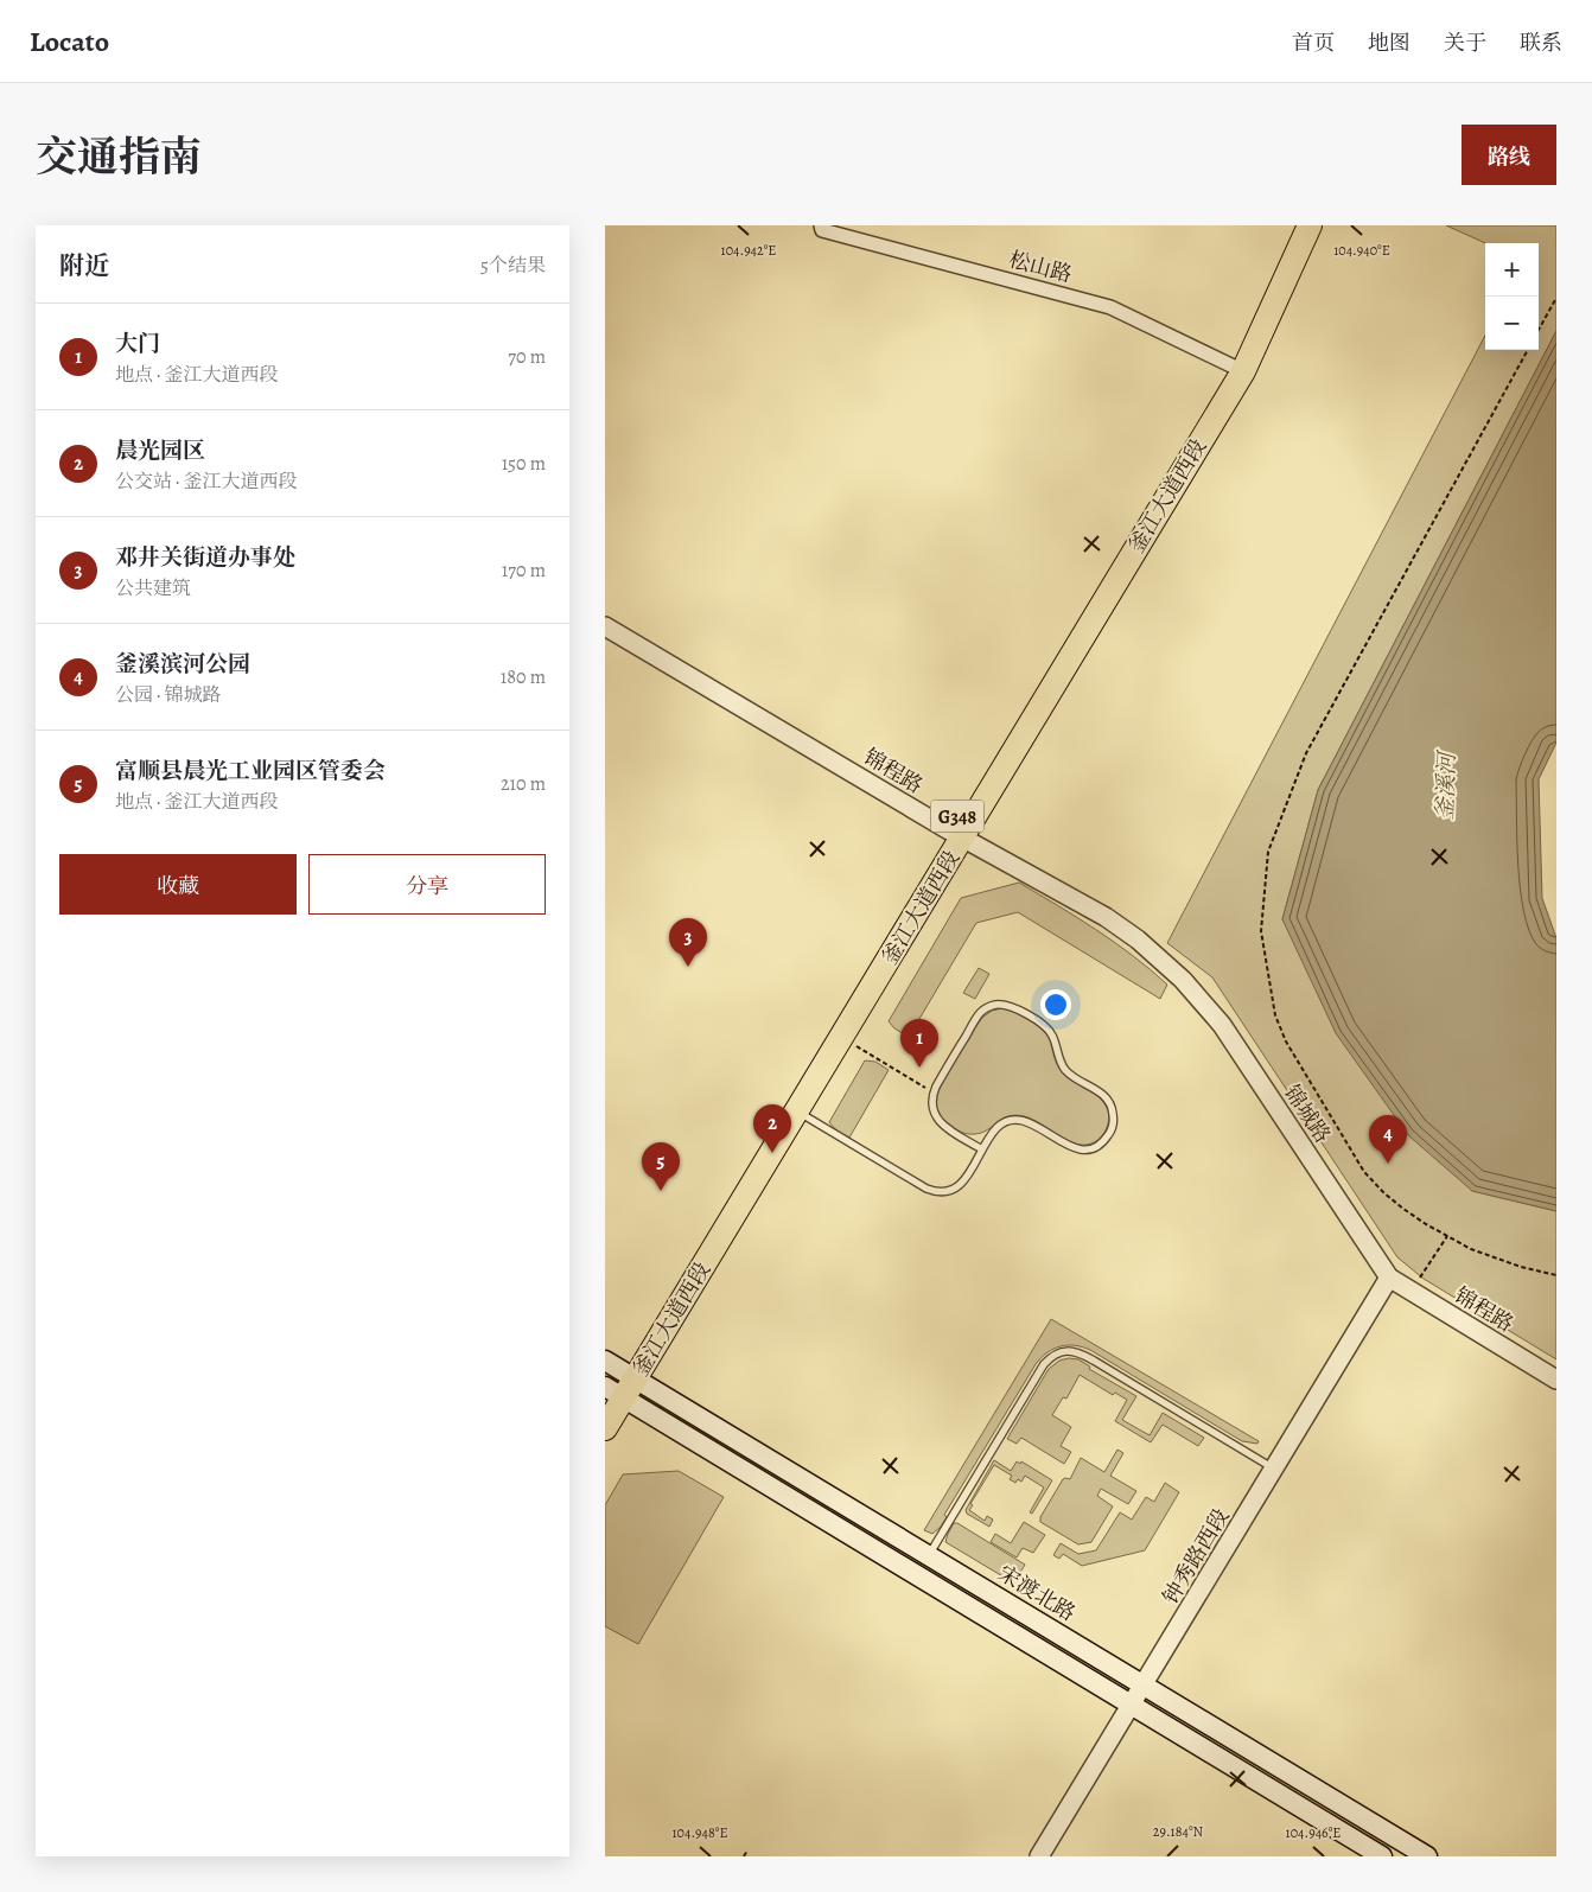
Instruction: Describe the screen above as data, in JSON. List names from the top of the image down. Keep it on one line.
{"streets":{"highway":["釜江大道西段","G348"],"main road":["宋渡北路"],"street":["松山路","锦程路","锦城路","钟秀路西段"]},"crossings":[["松山路","釜江大道西段"],["釜江大道西段","锦程路"],["釜江大道西段","宋渡北路"],["锦程路","锦城路"],["锦程路","钟秀路西段"],["锦城路","钟秀路西段"],["钟秀路西段","宋渡北路"]],"water":["釜溪河"],"page":{"header":"Locato","nav":["首页","地图","关于","联系"],"title":"交通指南","buttons":["路线",["收藏","分享"]],"heading":["附近","5个结果"],"map_buttons":["+","−"],"list":[{"mark":"1","name":"大门","note":"地点 · 釜江大道西段","value":"70 m"},{"mark":"2","name":"晨光园区","note":"公交站 · 釜江大道西段","value":"150 m"},{"mark":"3","name":"邓井关街道办事处","note":"公共建筑","value":"170 m"},{"mark":"4","name":"釜溪滨河公园","note":"公园 · 锦城路","value":"180 m"},{"mark":"5","name":"富顺县晨光工业园区管委会","note":"地点 · 釜江大道西段","value":"210 m"}],"pins":["3","1","2","4","5"]},"coordinates":["104.942°E","104.940°E","29.184°N","104.948°E","104.946°E"]}
